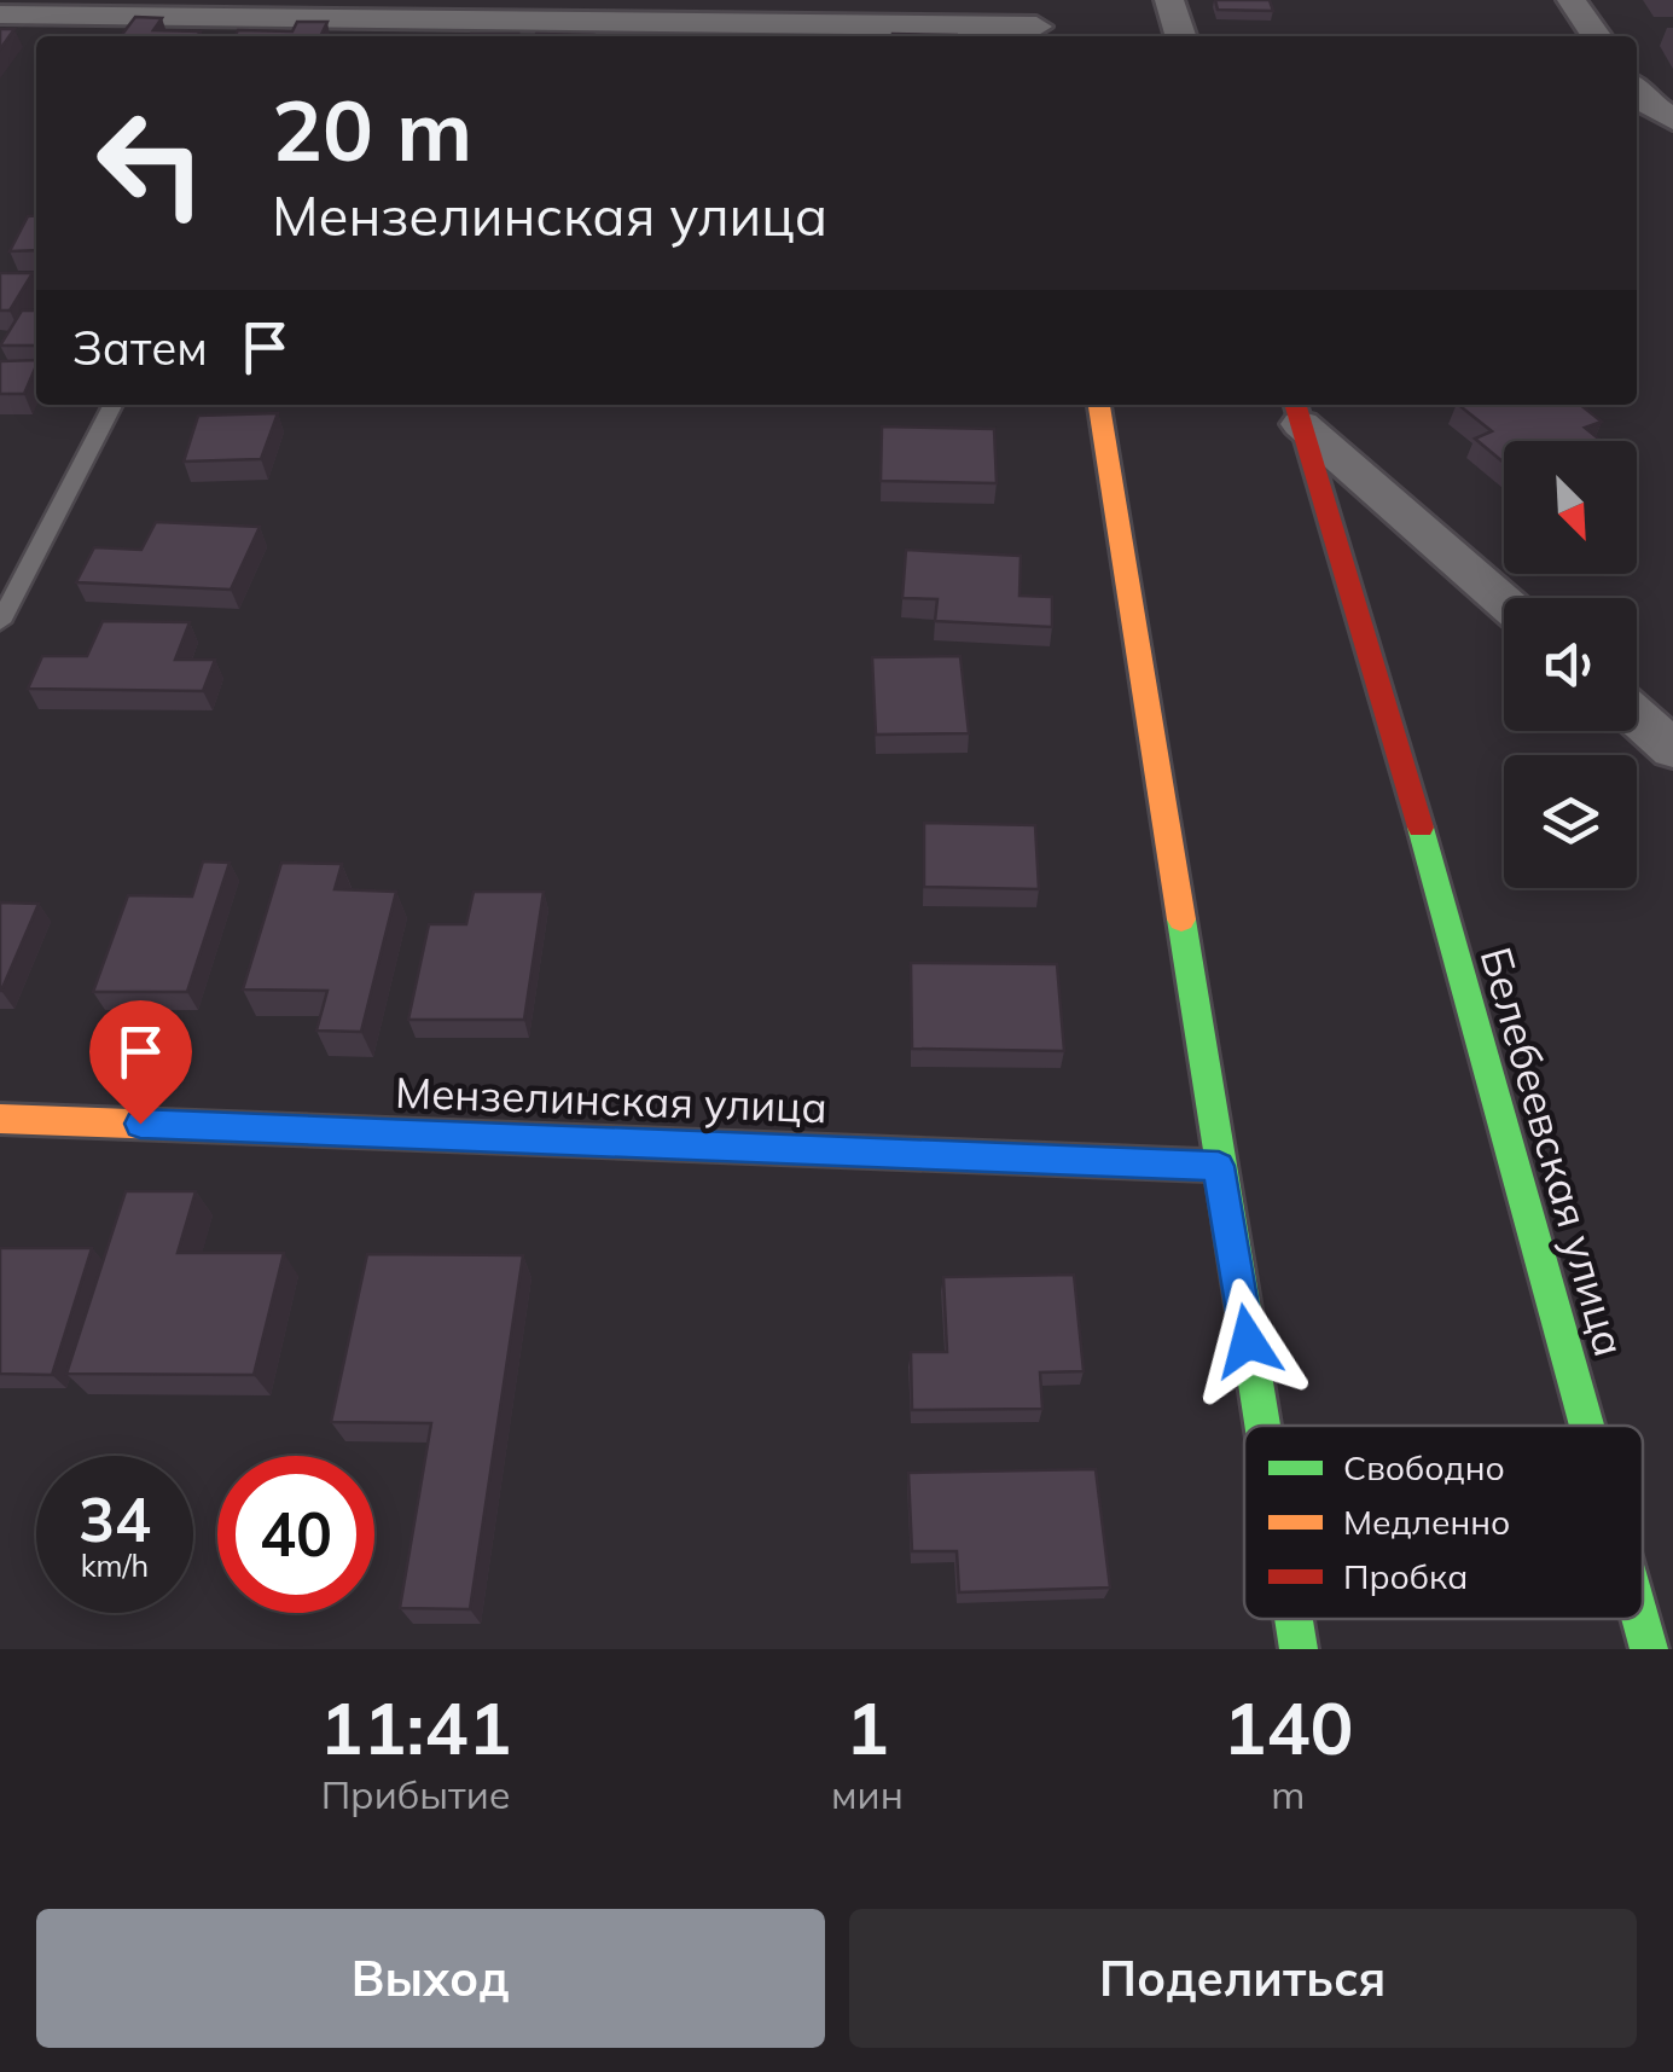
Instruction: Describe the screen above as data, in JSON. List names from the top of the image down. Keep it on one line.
{"streets":{"street":["Мензелинская улица","Белебеевская улица"]},"legend":["Свободно","Медленно","Пробка"],"north":"bottom right","page":{"turn":["20 m","Мензелинская улица"],"then":"Затем","speed":"34 km/h","limit":"40","eta":["11:41","Прибытие","1","мин","140","m"],"buttons":["Выход","Поделиться"]}}
